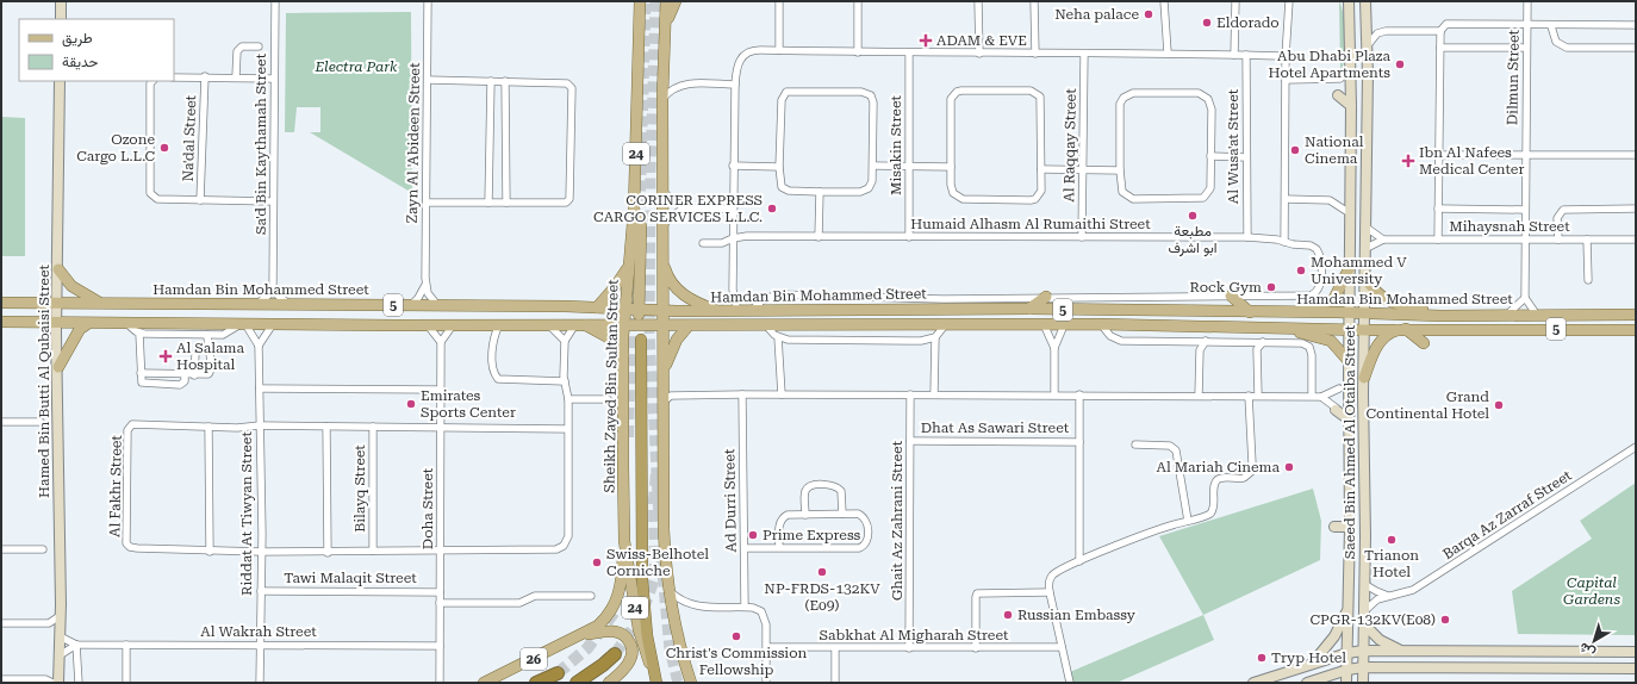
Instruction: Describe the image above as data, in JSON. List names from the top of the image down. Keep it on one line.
{"streets":{"main road":["24","Hamdan Bin Mohammed Street","5","Hamed Bin Butti Al Qubaisi Street","Sheikh Zayed Bin Sultan Street","Saeed Bin Ahmed Al Otaiba Street","26"],"street":["Dilmun Street","Na'dal Street","Zayn Al 'Abideen Street","Sa'd Bin Kaythamah Street","Misakin Street","Al Raqqay Street","Al Wusa'at Street","Humaid Alhasm Al Rumaithi Street","Mihaysnah Street","Dhat As Sawari Street","Al Fakhr Street","Bilayq Street","Ad Durri Street","Doha Street","Riddat At Tiwyan Street","Barqa Az Zarraf Street","Ghait Az Zahrani Street","Tawi Malaqit Street","Al Wakrah Street","Sabkhat Al Migharah Street"]},"crossings":[["Dilmun Street","Mihaysnah Street"],["Misakin Street","Humaid Alhasm Al Rumaithi Street"],["Al Raqqay Street","Humaid Alhasm Al Rumaithi Street"],["Al Wusa'at Street","Humaid Alhasm Al Rumaithi Street"],["24","Hamdan Bin Mohammed Street"],["Mihaysnah Street","Saeed Bin Ahmed Al Otaiba Street"],["Hamdan Bin Mohammed Street","Hamed Bin Butti Al Qubaisi Street"],["Hamdan Bin Mohammed Street","Sheikh Zayed Bin Sultan Street"],["Hamdan Bin Mohammed Street","Saeed Bin Ahmed Al Otaiba Street"],["Hamdan Bin Mohammed Street","Riddat At Tiwyan Street"],["Hamed Bin Butti Al Qubaisi Street","Al Wakrah Street"],["Sheikh Zayed Bin Sultan Street","26"],["Dhat As Sawari Street","Ghait Az Zahrani Street"],["Saeed Bin Ahmed Al Otaiba Street","Barqa Az Zarraf Street"],["Al Fakhr Street","Bilayq Street"],["Al Fakhr Street","Doha Street"],["Al Fakhr Street","Riddat At Tiwyan Street"],["Doha Street","Tawi Malaqit Street"],["Doha Street","Al Wakrah Street"],["Riddat At Tiwyan Street","Tawi Malaqit Street"],["Riddat At Tiwyan Street","Al Wakrah Street"],["Ghait Az Zahrani Street","Sabkhat Al Migharah Street"]],"parks":["Electra Park","Capital Gardens"],"places":{"other":["Neha palace","Eldorado","Abu Dhabi Plaza Hotel Apartments","Ozone Cargo L.L.C","National Cinema","CORINER EXPRESS CARGO SERVICES L.L.C.","مطبعة ابو اشرف","Mohammed V University","Rock Gym","Emirates Sports Center","Grand Continental Hotel","Al Mariah Cinema","Prime Express","Trianon Hotel","Swiss-Belhotel Corniche","NP-FRDS-132KV (E09)","Russian Embassy","CPGR-132KV(E08)","Christ's Commission Fellowship","Tryp Hotel"],"health":["ADAM & EVE","Ibn Al Nafees Medical Center","Al Salama Hospital"]},"legend":["طريق","حديقة"],"north":"bottom left"}
